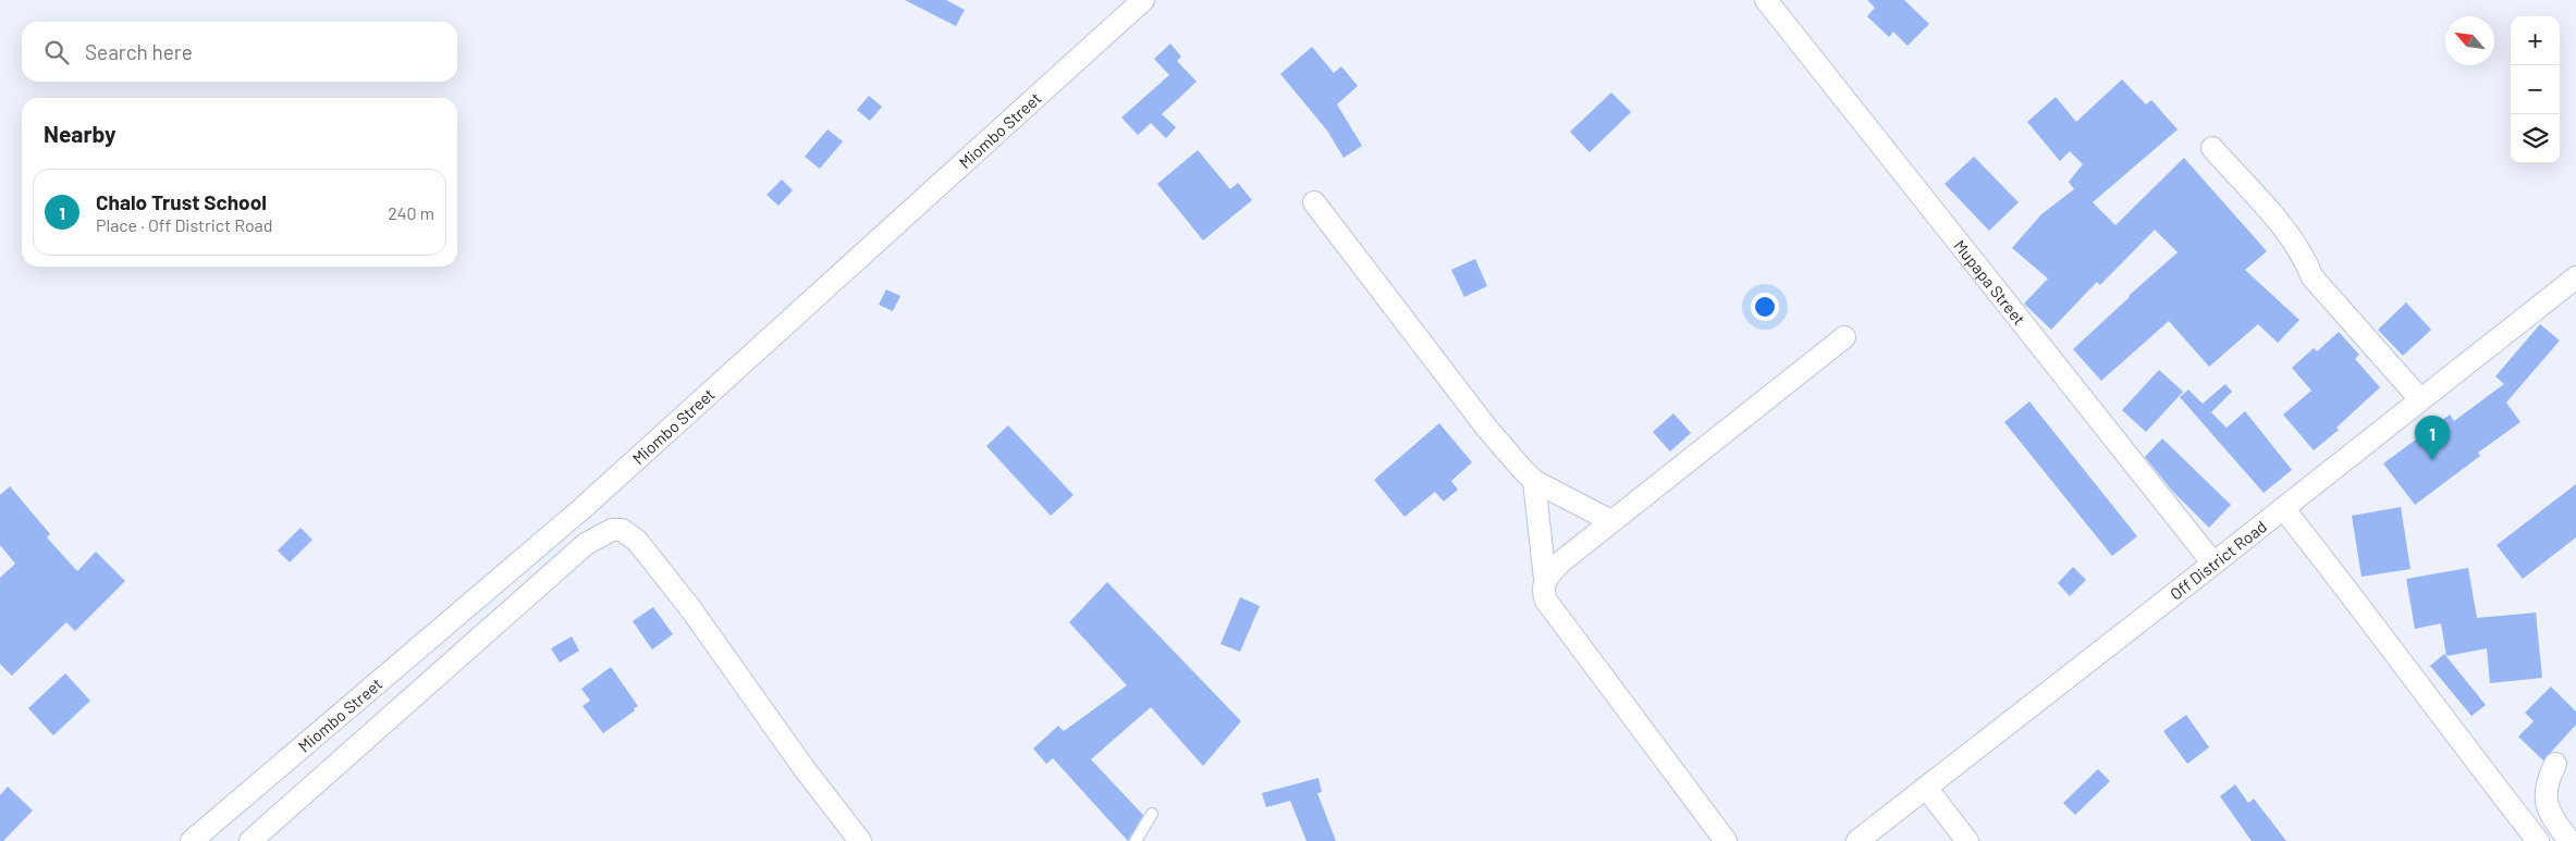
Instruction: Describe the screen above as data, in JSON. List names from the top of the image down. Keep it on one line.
{"streets":{"street":["Miombo Street","Mupapa Street","Off District Road"]},"crossings":[["Mupapa Street","Off District Road"]],"north":"top left","page":{"map_buttons":["+","−"],"search":"Search here","heading":"Nearby","list":[{"mark":"1","name":"Chalo Trust School","note":"Place · Off District Road","value":"240 m"}],"pins":"1"}}
